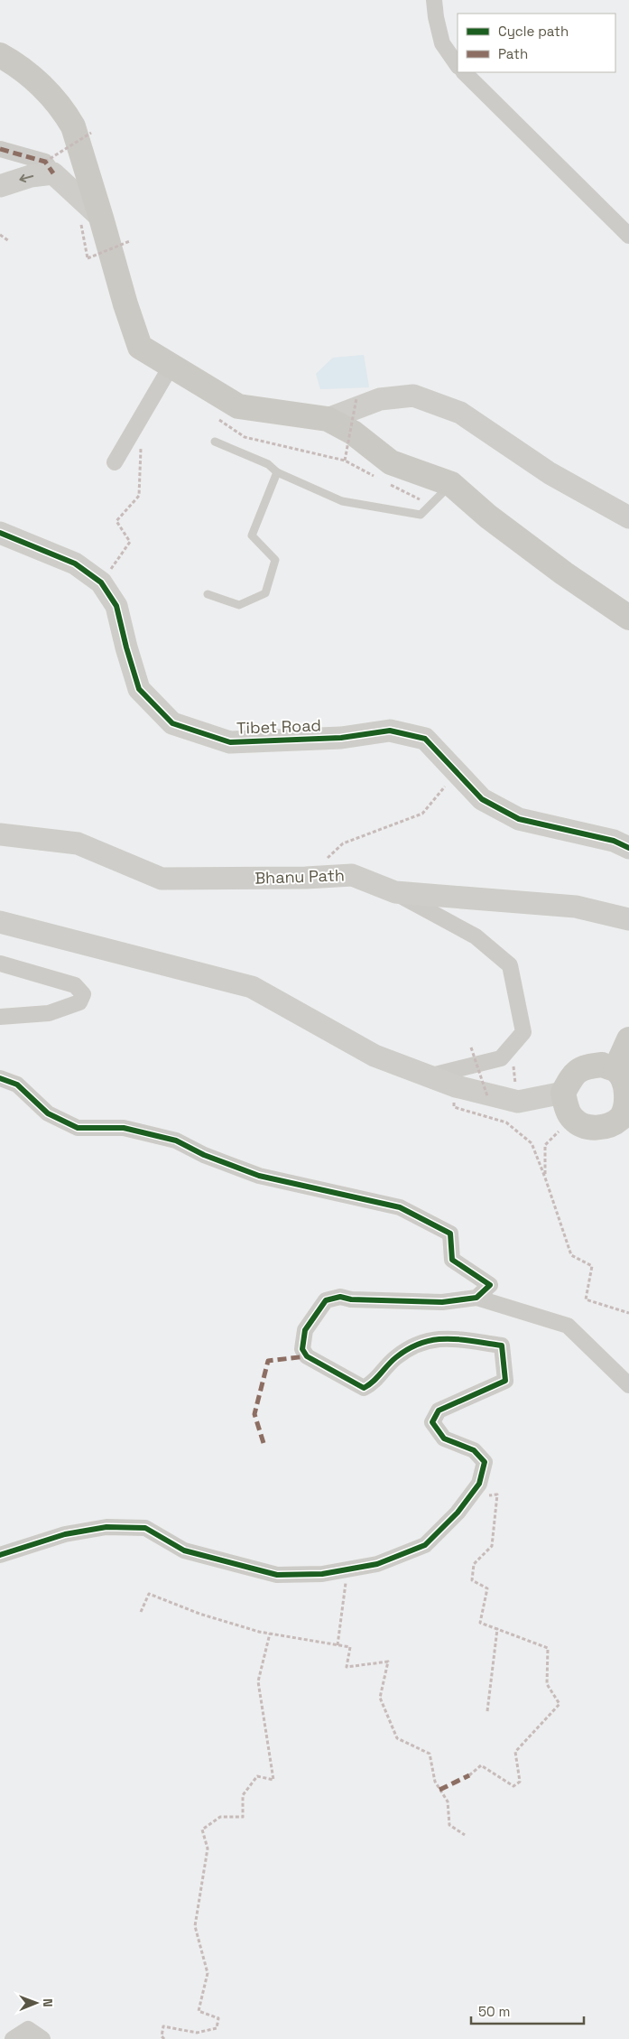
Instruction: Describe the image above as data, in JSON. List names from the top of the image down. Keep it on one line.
{"streets":{"street":["Tibet Road","Bhanu Path"]},"legend":["Cycle path","Path"],"scale_bar":"50 m","north":"right"}
